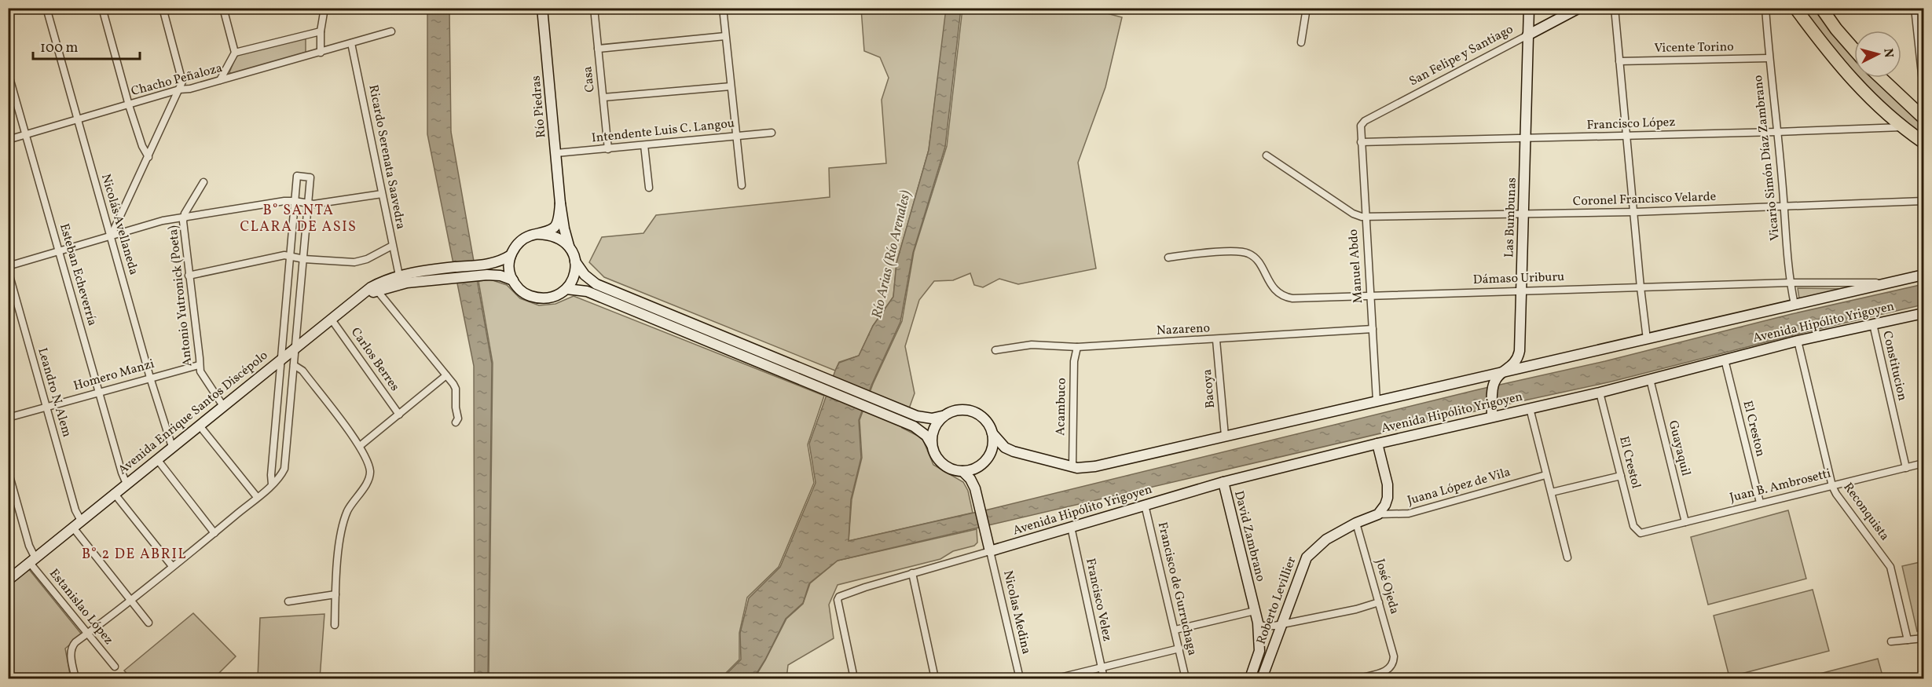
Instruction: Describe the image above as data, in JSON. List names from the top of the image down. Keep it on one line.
{"streets":{"main road":["San Felipe y Santiago","Río Piedras","Las Bumbunas","Avenida Hipólito Yrigoyen","Avenida Enrique Santos Discépolo","David Zambrano","Roberto Levillier"],"street":["Vicente Torino","Casa","Chacho Peñaloza","Francisco López","Intendente Luis C. Langou","Ricardo Serenata Saavedra","Vicario Simón Díaz Zambrano","Coronel Francisco Velarde","Nicolás Avellaneda","Manuel Abdo","Esteban Echeverría","Dámaso Uriburu","Antonio Yutronick (Poeta)","Nazareno","Carlos Berres","Constitucion","Homero Manzi","Bacoya","Leandro N. Alem","Acambuco","El Creston","Guayaquil","El Crestol","Juan B. Ambrosetti","Juana López de Vila","Reconquista","José Ojeda","Francisco de Gurruchaga","Francisco Velez","Estanislao López","Nicolas Medina"]},"crossings":[["Vicente Torino","Vicario Simón Díaz Zambrano"],["San Felipe y Santiago","Las Bumbunas"],["San Felipe y Santiago","Manuel Abdo"],["Casa","Intendente Luis C. Langou"],["Chacho Peñaloza","Ricardo Serenata Saavedra"],["Chacho Peñaloza","Nicolás Avellaneda"],["Chacho Peñaloza","Esteban Echeverría"],["Río Piedras","Intendente Luis C. Langou"],["Francisco López","Vicario Simón Díaz Zambrano"],["Francisco López","Las Bumbunas"],["Francisco López","Manuel Abdo"],["Ricardo Serenata Saavedra","Avenida Enrique Santos Discépolo"],["Vicario Simón Díaz Zambrano","Coronel Francisco Velarde"],["Vicario Simón Díaz Zambrano","Dámaso Uriburu"],["Vicario Simón Díaz Zambrano","Avenida Hipólito Yrigoyen"],["Coronel Francisco Velarde","Las Bumbunas"],["Coronel Francisco Velarde","Manuel Abdo"],["Las Bumbunas","Dámaso Uriburu"],["Las Bumbunas","Avenida Hipólito Yrigoyen"],["Nicolás Avellaneda","Homero Manzi"],["Nicolás Avellaneda","Avenida Enrique Santos Discépolo"],["Manuel Abdo","Dámaso Uriburu"],["Manuel Abdo","Avenida Hipólito Yrigoyen"],["Manuel Abdo","Nazareno"],["Esteban Echeverría","Homero Manzi"],["Esteban Echeverría","Avenida Enrique Santos Discépolo"],["Dámaso Uriburu","Avenida Hipólito Yrigoyen"],["Antonio Yutronick (Poeta)","Homero Manzi"],["Antonio Yutronick (Poeta)","Avenida Enrique Santos Discépolo"],["Avenida Hipólito Yrigoyen","Constitucion"],["Avenida Hipólito Yrigoyen","Bacoya"],["Avenida Hipólito Yrigoyen","Acambuco"],["Avenida Hipólito Yrigoyen","El Creston"],["Avenida Hipólito Yrigoyen","Guayaquil"],["Avenida Hipólito Yrigoyen","El Crestol"],["Avenida Hipólito Yrigoyen","Reconquista"],["Avenida Hipólito Yrigoyen","David Zambrano"],["Avenida Hipólito Yrigoyen","Francisco de Gurruchaga"],["Avenida Hipólito Yrigoyen","Francisco Velez"],["Avenida Hipólito Yrigoyen","Nicolas Medina"],["Nazareno","Bacoya"],["Nazareno","Acambuco"],["Carlos Berres","Avenida Enrique Santos Discépolo"],["Constitucion","Juan B. Ambrosetti"],["Homero Manzi","Leandro N. Alem"],["Leandro N. Alem","Avenida Enrique Santos Discépolo"],["Avenida Enrique Santos Discépolo","Estanislao López"],["El Creston","Juan B. Ambrosetti"],["Guayaquil","Juan B. Ambrosetti"],["El Crestol","Juan B. Ambrosetti"],["Juan B. Ambrosetti","Reconquista"],["Juana López de Vila","Roberto Levillier"],["David Zambrano","Roberto Levillier"],["José Ojeda","Roberto Levillier"]],"districts":["B° SANTA CLARA DE ASIS","B° 2 DE ABRIL"],"water":["Río Arias (Río Arenales)"],"scale_bar":"100 m","north":"right"}
